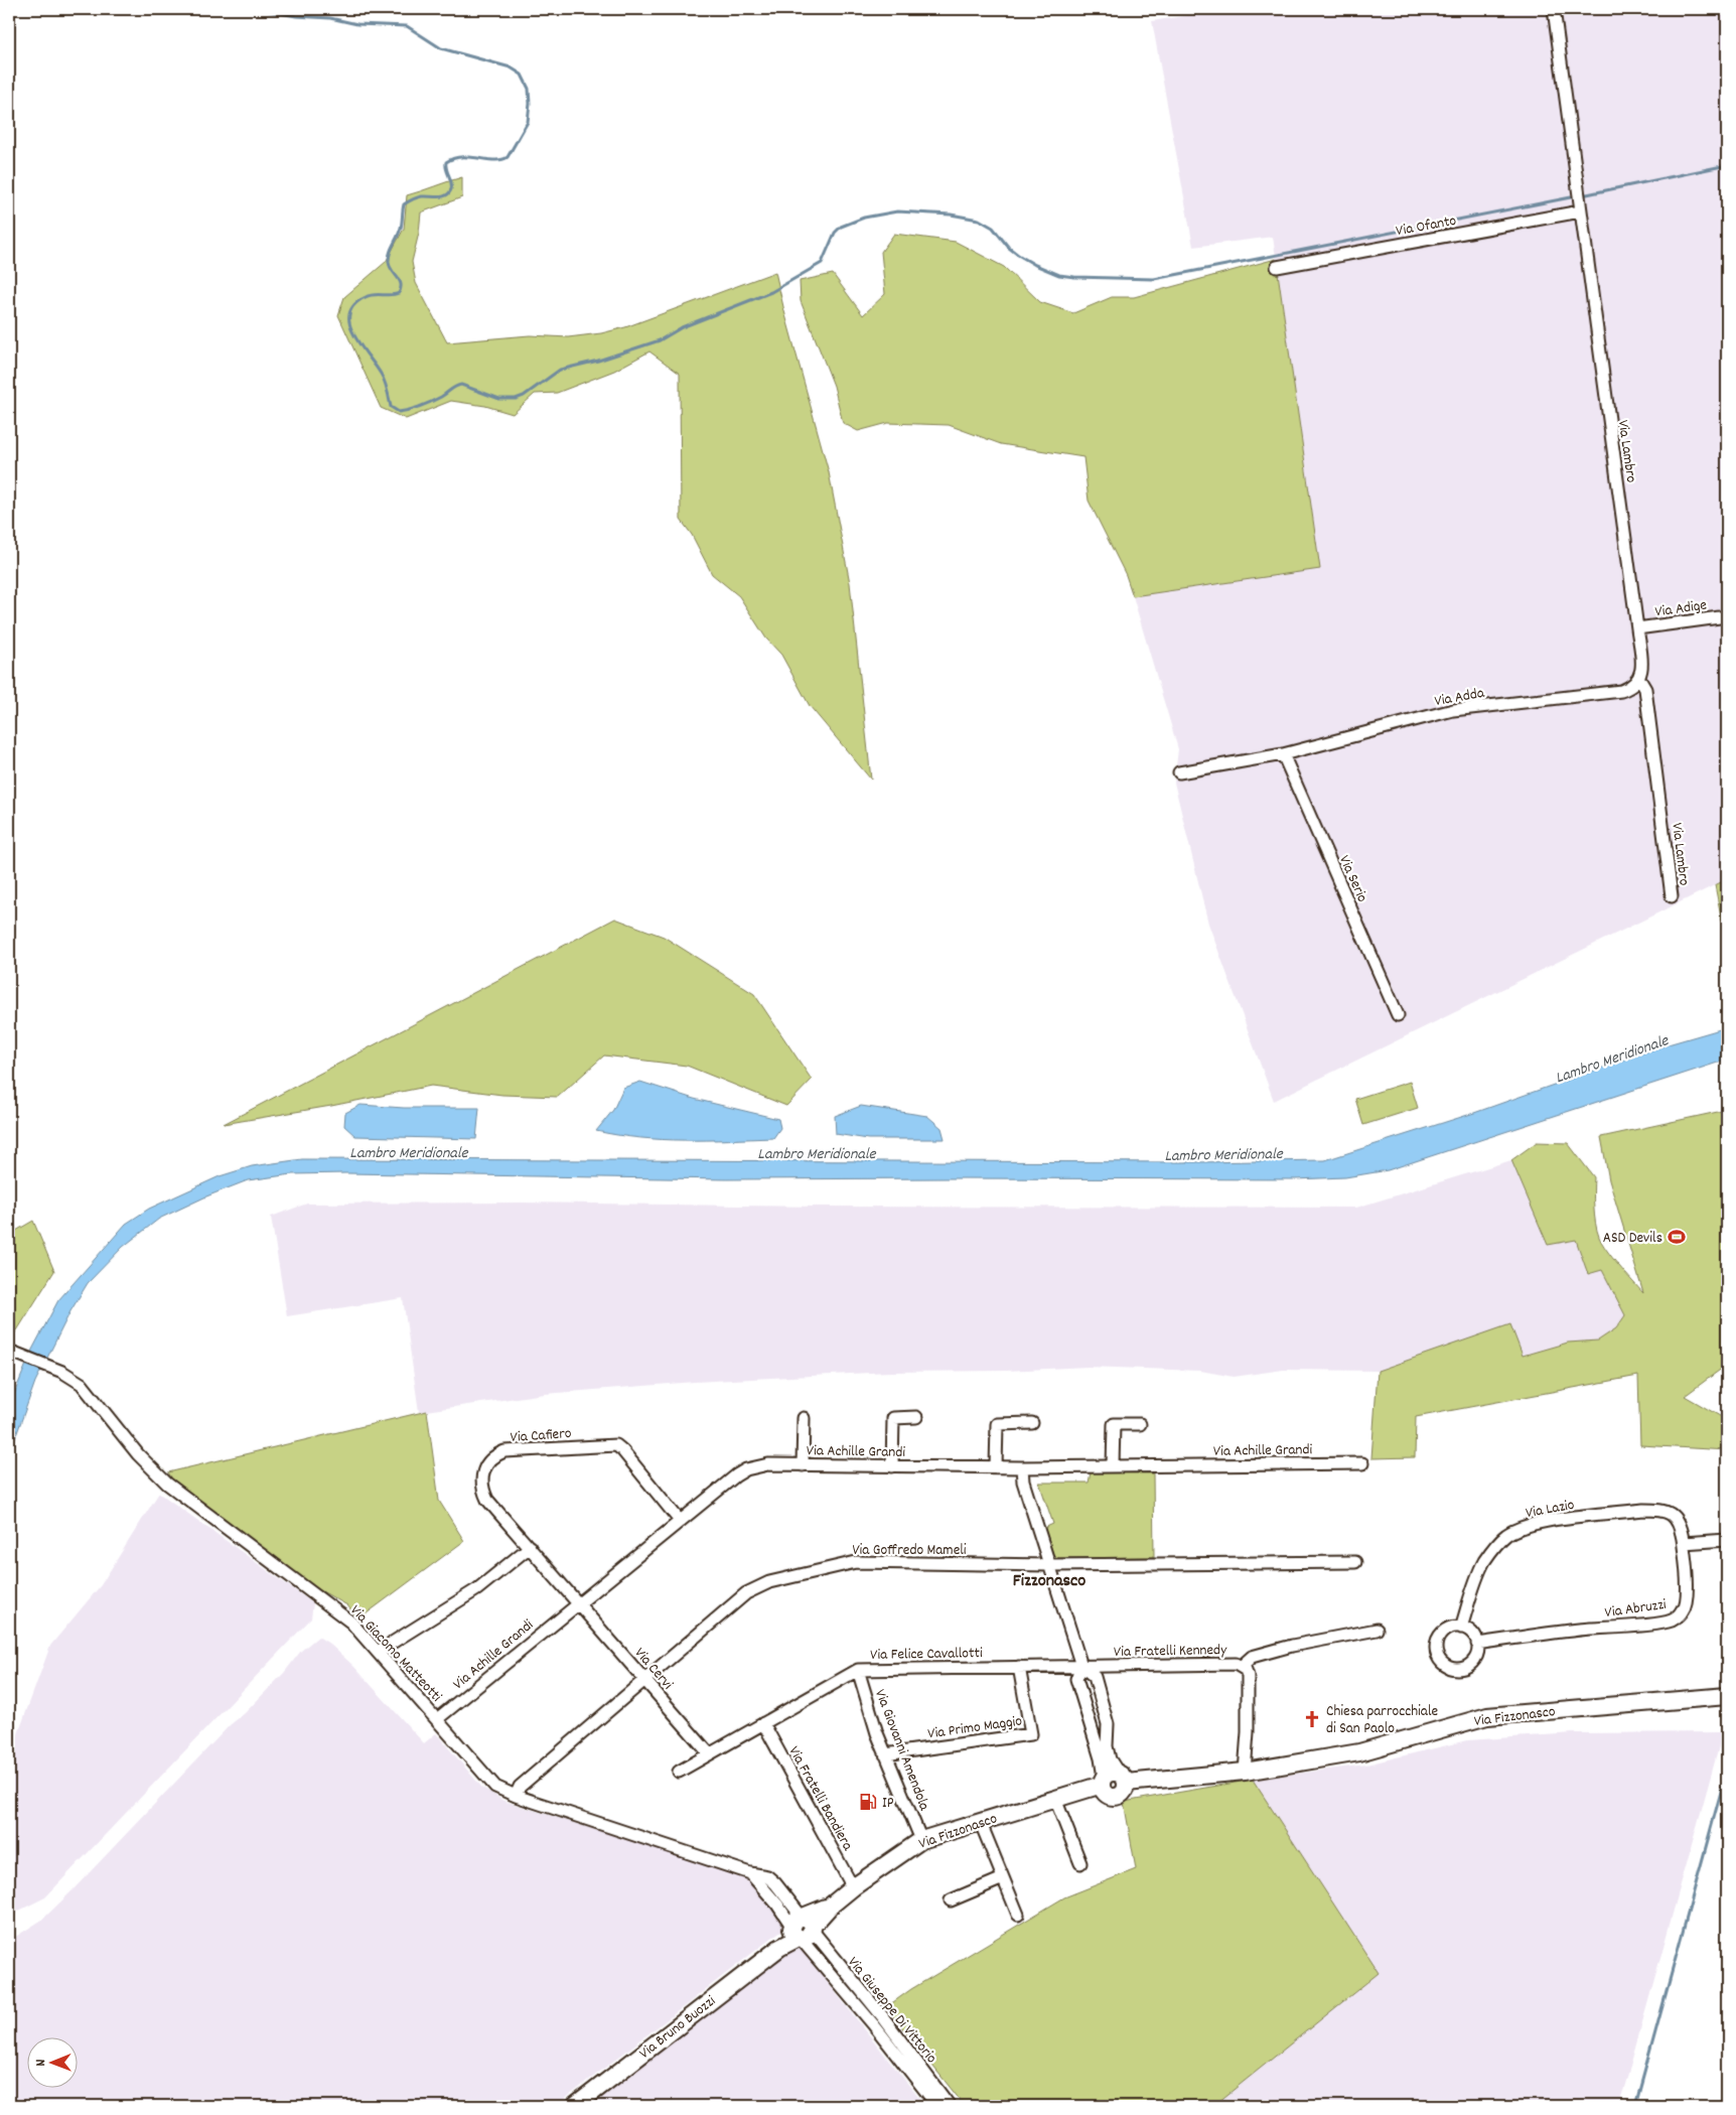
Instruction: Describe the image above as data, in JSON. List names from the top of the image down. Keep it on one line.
{"streets":{"main road":["Via Fizzonasco","Via Bruno Buozzi"],"street":["Via Ofanto","Via Lambro","Via Adige","Via Adda","Via Serio","Via Cafiero","Via Achille Grandi","Via Lazio","Via Goffredo Mameli","Via Abruzzi","Via Fratelli Kennedy","Via Giacomo Matteotti","Via Felice Cavallotti","Via Cervi","Via Primo Maggio","Via Giovanni Amendola","Via Fratelli Bandiera","Via Giuseppe Di Vittorio"]},"crossings":[["Via Ofanto","Via Lambro"],["Via Lambro","Via Adige"],["Via Lambro","Via Adda"],["Via Adda","Via Serio"],["Via Cafiero","Via Achille Grandi"],["Via Cafiero","Via Cervi"],["Via Achille Grandi","Via Giacomo Matteotti"],["Via Achille Grandi","Via Cervi"],["Via Lazio","Via Abruzzi"],["Via Goffredo Mameli","Via Giacomo Matteotti"],["Via Goffredo Mameli","Via Cervi"],["Via Fratelli Kennedy","Via Felice Cavallotti"],["Via Fratelli Kennedy","Via Fizzonasco"],["Via Giacomo Matteotti","Via Fizzonasco"],["Via Giacomo Matteotti","Via Giuseppe Di Vittorio"],["Via Giacomo Matteotti","Via Bruno Buozzi"],["Via Felice Cavallotti","Via Cervi"],["Via Felice Cavallotti","Via Primo Maggio"],["Via Felice Cavallotti","Via Giovanni Amendola"],["Via Felice Cavallotti","Via Fratelli Bandiera"],["Via Fizzonasco","Via Giovanni Amendola"],["Via Fizzonasco","Via Fratelli Bandiera"],["Via Fizzonasco","Via Giuseppe Di Vittorio"],["Via Fizzonasco","Via Bruno Buozzi"],["Via Primo Maggio","Via Giovanni Amendola"],["Via Giuseppe Di Vittorio","Via Bruno Buozzi"]],"districts":["Fizzonasco"],"water":["Lambro Meridionale"],"places":{"sports":["ASD Devils"],"church":["Chiesa parrocchiale di San Paolo"],"fuel station":["IP"]},"north":"left"}
